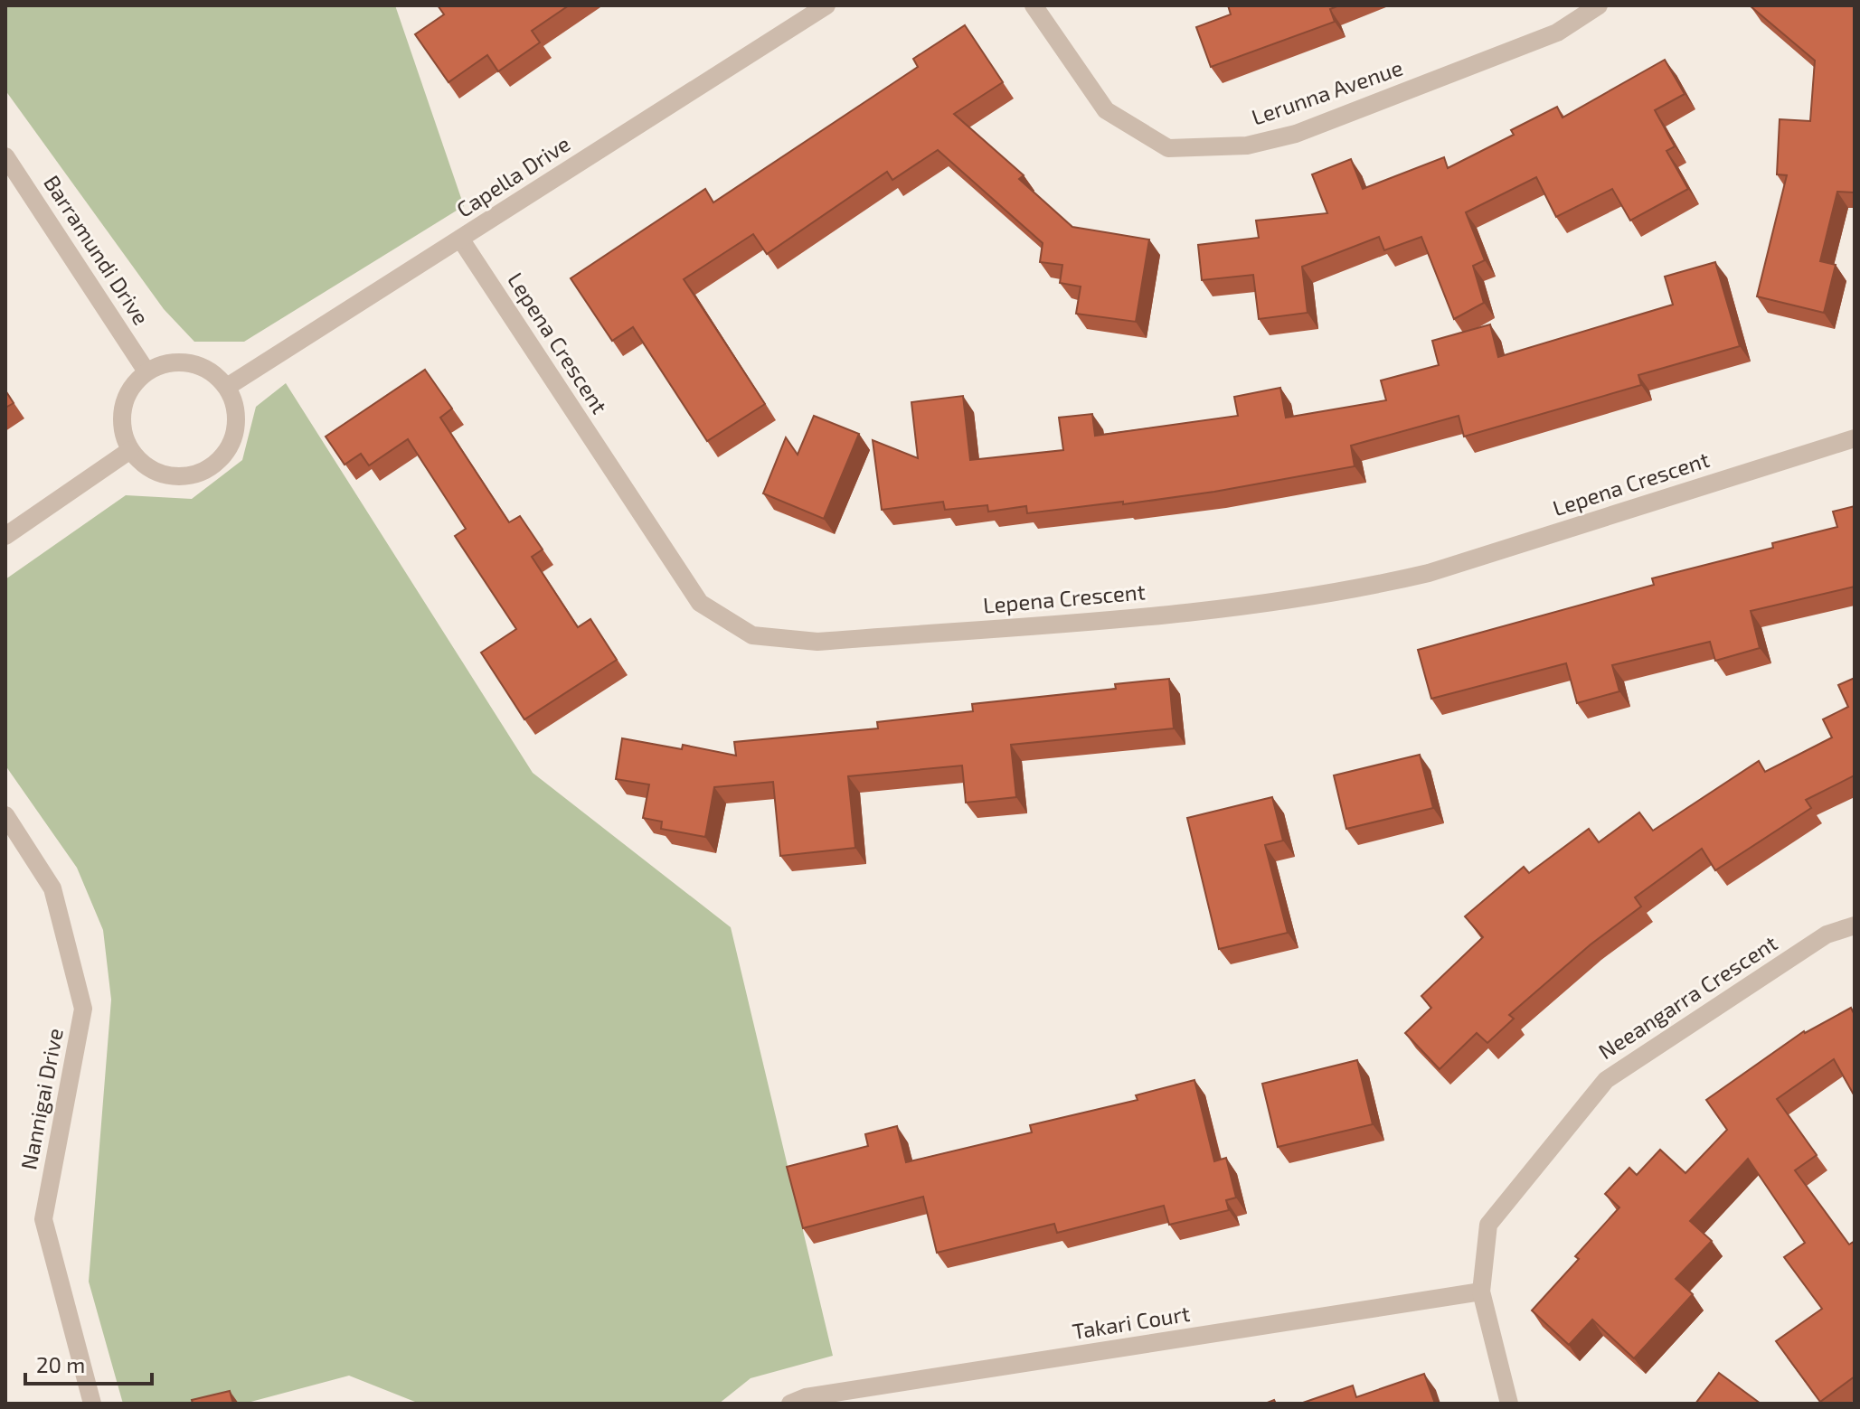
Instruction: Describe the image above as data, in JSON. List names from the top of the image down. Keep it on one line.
{"streets":{"street":["Lerunna Avenue","Capella Drive","Barramundi Drive","Lepena Crescent","Neeangarra Crescent","Nannigai Drive","Takari Court"]},"crossings":[["Capella Drive","Barramundi Drive"],["Capella Drive","Lepena Crescent"],["Neeangarra Crescent","Takari Court"]],"scale_bar":"20 m"}
